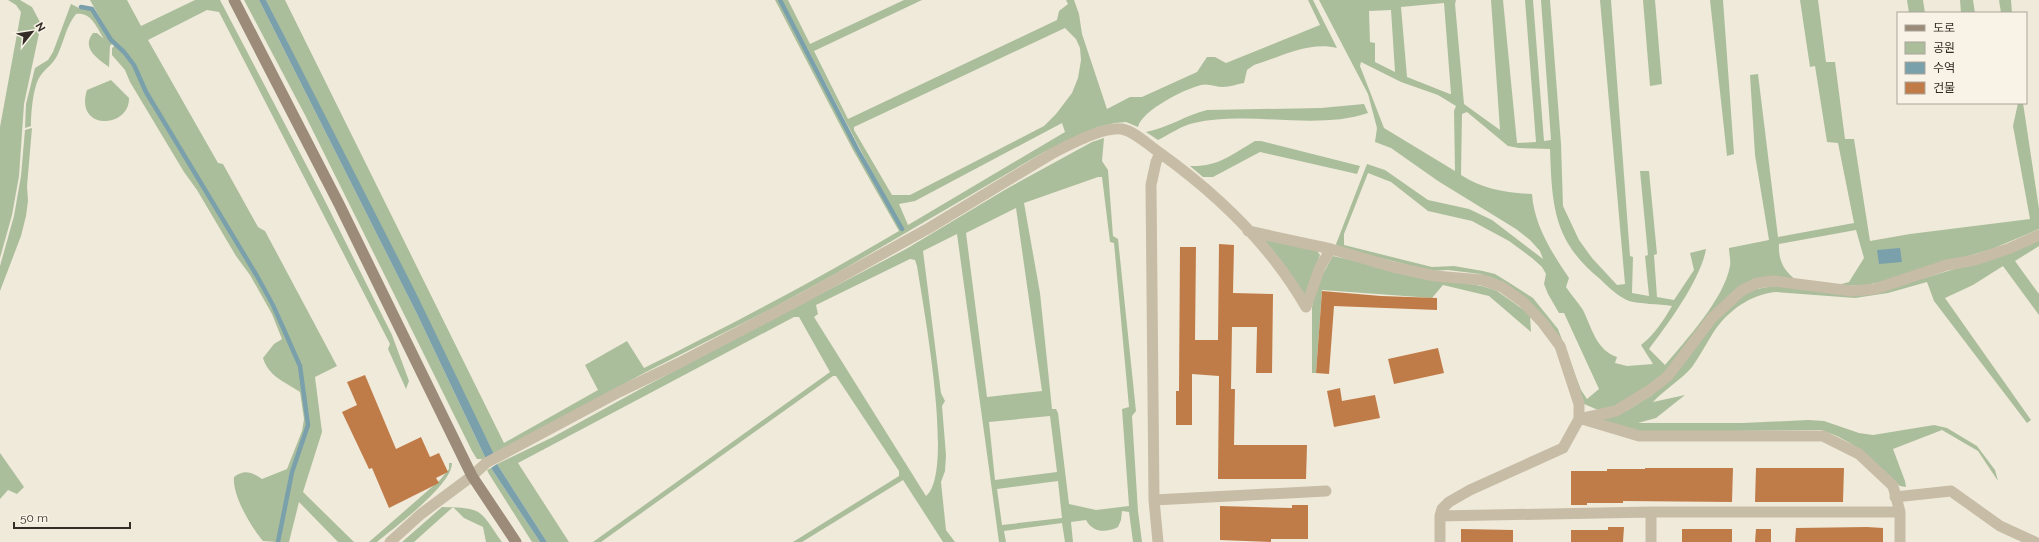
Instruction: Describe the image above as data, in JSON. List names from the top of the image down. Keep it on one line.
{"legend":["도로","공원","수역","건물"],"scale_bar":"50 m","north":"top right"}
